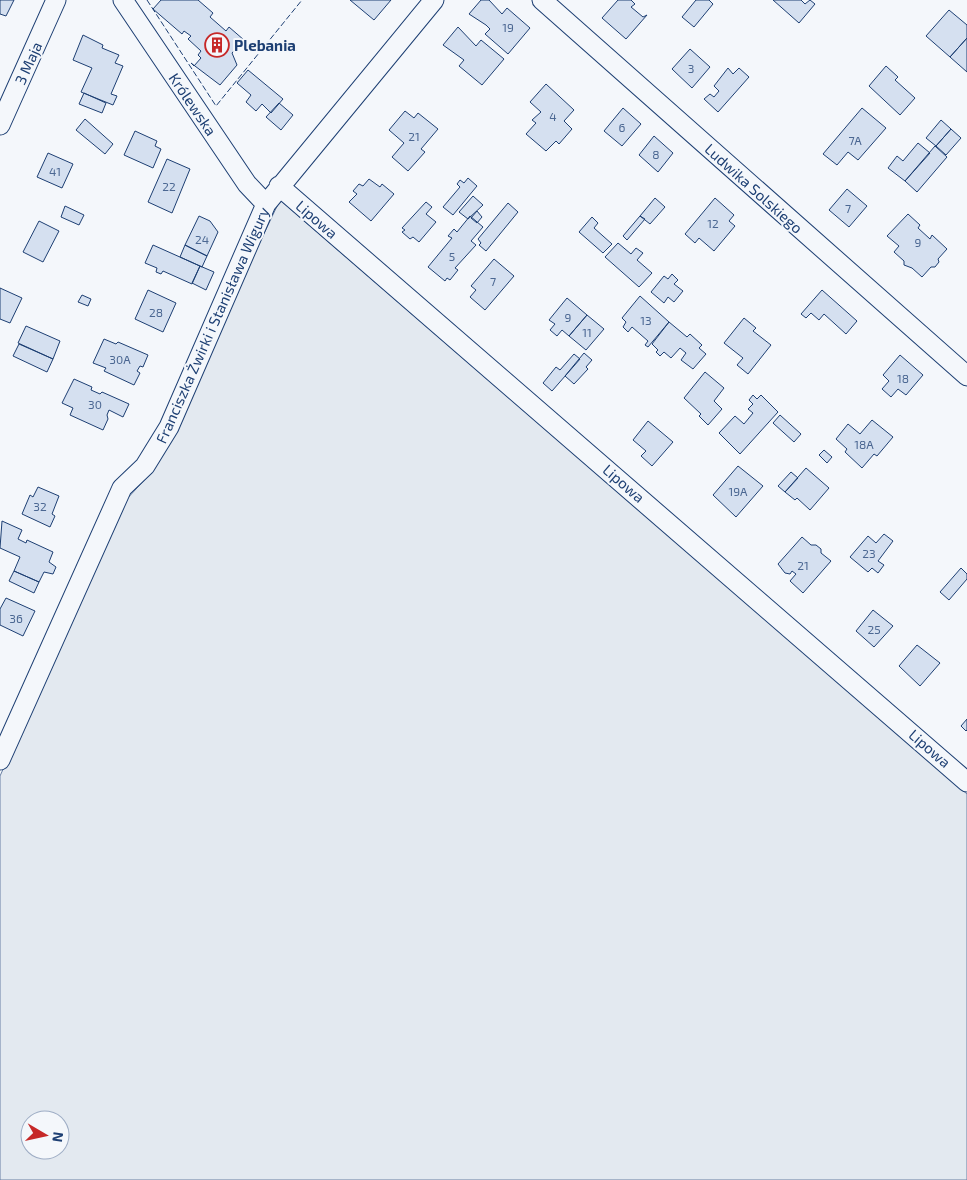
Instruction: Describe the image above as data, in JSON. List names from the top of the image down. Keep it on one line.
{"streets":{"street":["3 Maja","Królewska","Ludwika Solskiego","Lipowa","Franciszka Żwirki i Stanisława Wigury"]},"crossings":[["Królewska","Franciszka Żwirki i Stanisława Wigury"],["Lipowa","Franciszka Żwirki i Stanisława Wigury"]],"places":{"building":["Plebania"]},"house_numbers":["19","3","4","6","21","7A","8","41","22","7","12","24","9","5","7","28","9","13","11","30A","18","30","18A","19A","32","23","21","36","25"],"north":"right"}
